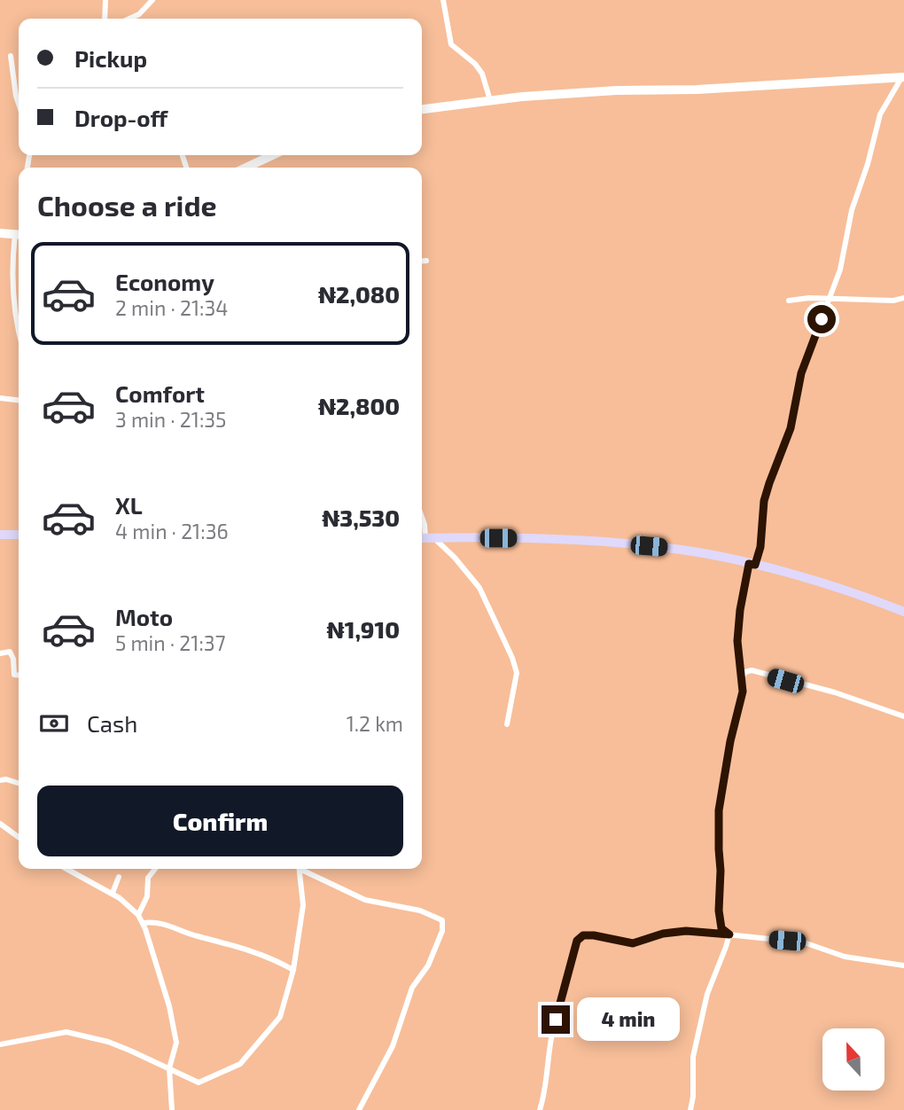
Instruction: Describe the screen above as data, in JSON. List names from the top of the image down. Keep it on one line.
{"north":"top","page":{"banner":["Pickup","Drop-off"],"heading":"Choose a ride","list":[{"name":"Economy","note":"2 min · 21:34","value":"₦2,080"},{"name":"Comfort","note":"3 min · 21:35","value":"₦2,800"},{"name":"XL","note":"4 min · 21:36","value":"₦3,530"},{"name":"Moto","note":"5 min · 21:37","value":"₦1,910"}],"pay":["Cash","1.2 km"],"buttons":"Confirm","bubble":"4 min"}}
